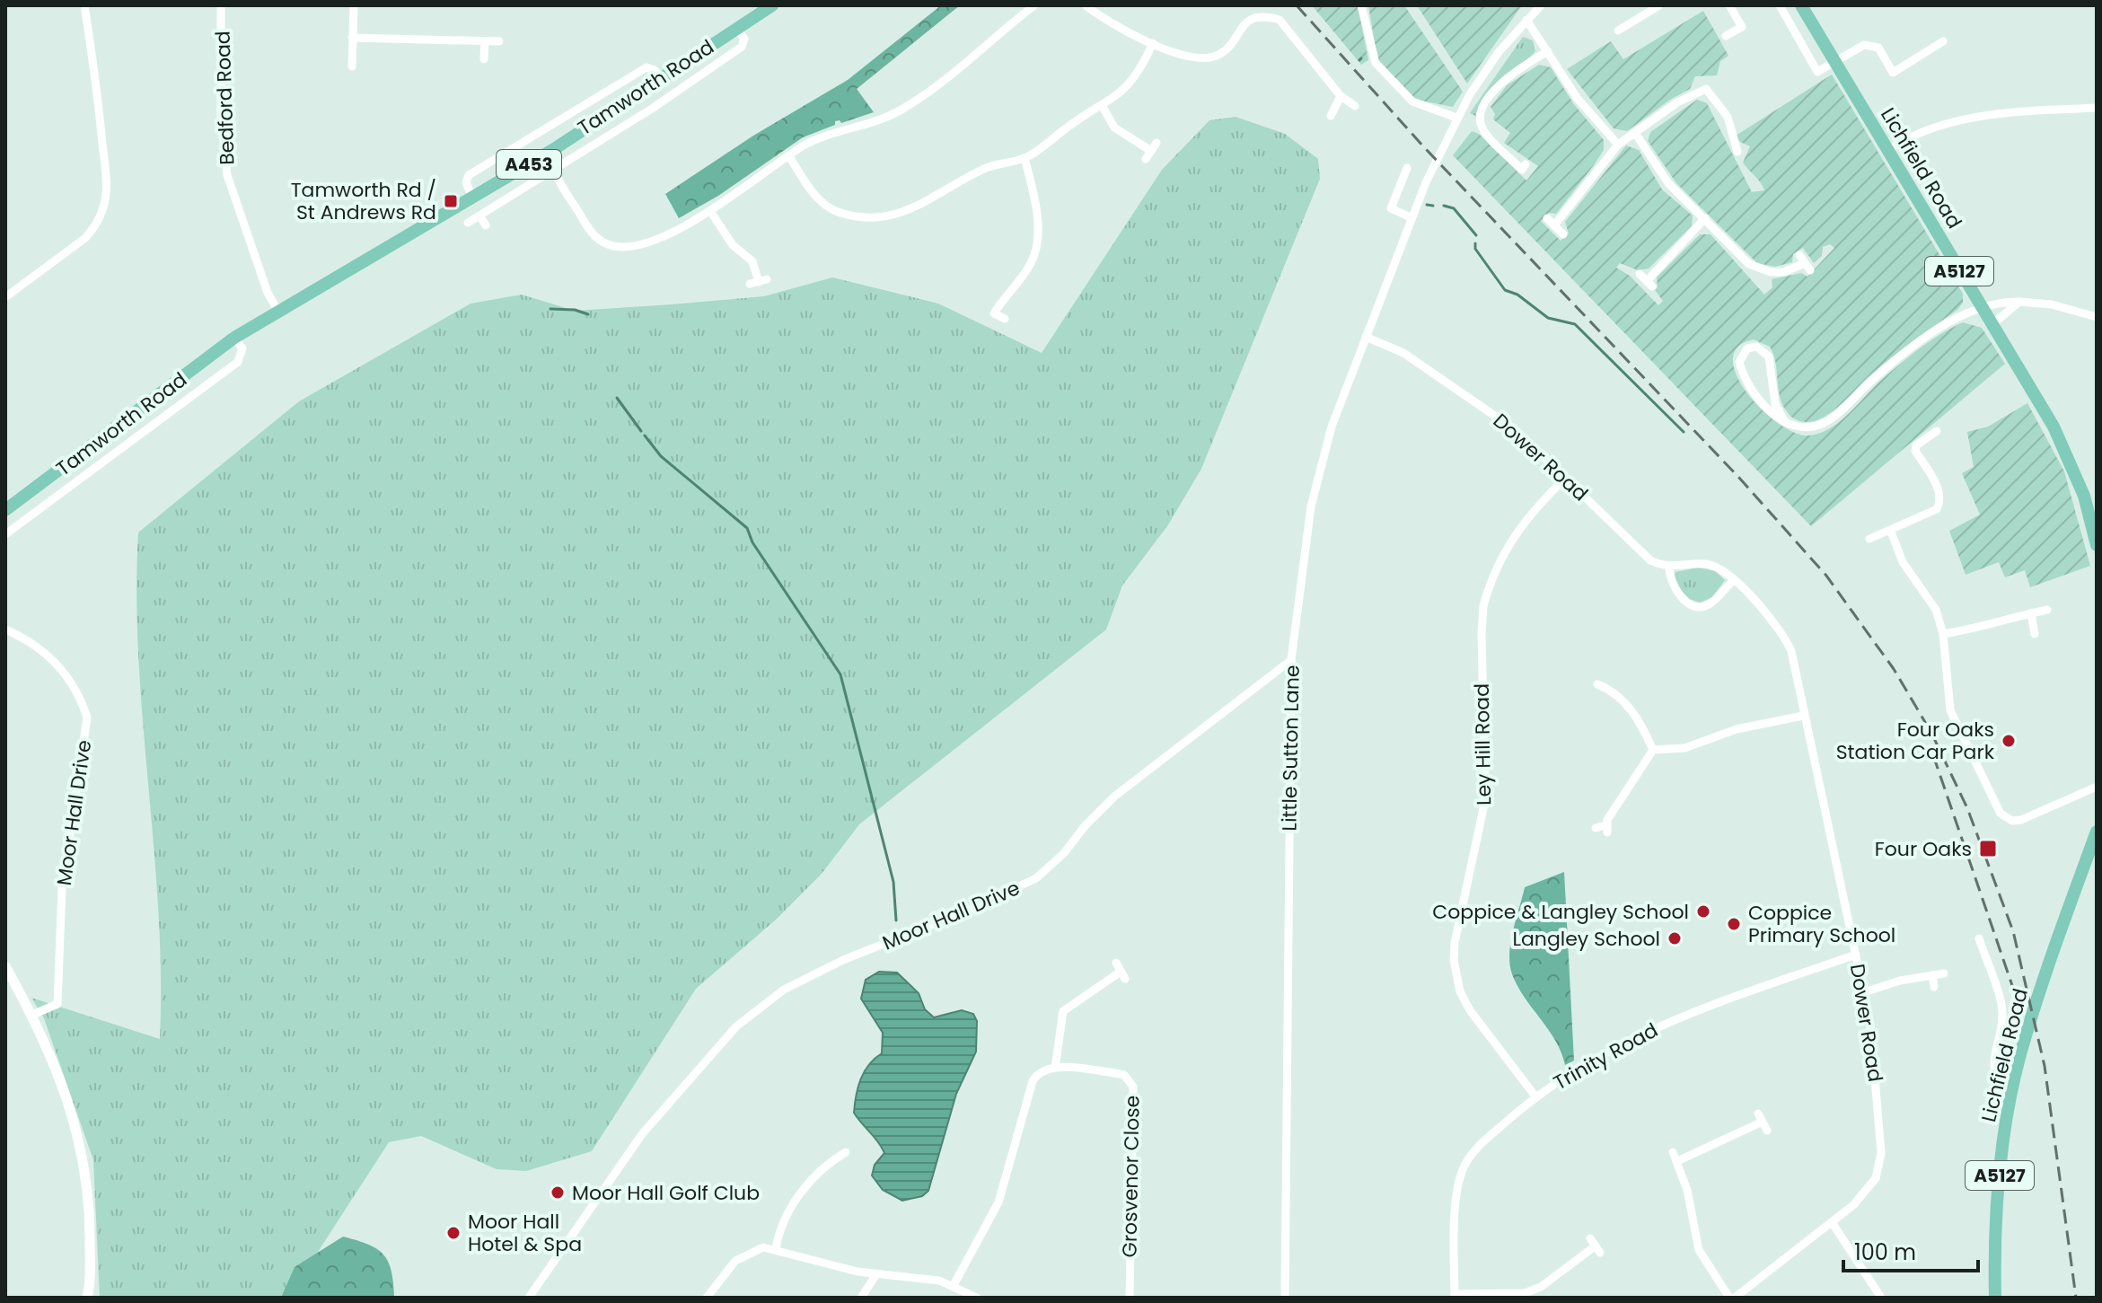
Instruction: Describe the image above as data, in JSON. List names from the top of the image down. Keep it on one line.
{"streets":{"main road":["Tamworth Road","A453","Lichfield Road","A5127"],"street":["Bedford Road","Dower Road","Ley Hill Road","Little Sutton Lane","Moor Hall Drive","Trinity Road","Grosvenor Close"]},"crossings":[["Tamworth Road","Bedford Road"],["Dower Road","Ley Hill Road"],["Dower Road","Little Sutton Lane"],["Dower Road","Trinity Road"],["Ley Hill Road","Trinity Road"],["Little Sutton Lane","Moor Hall Drive"]],"places":{"transit":["Tamworth Rd / St Andrews Rd","Four Oaks"],"other":["Four Oaks Station Car Park","Coppice & Langley School","Coppice Primary School","Langley School","Moor Hall Golf Club","Moor Hall Hotel & Spa"]},"scale_bar":"100 m"}
